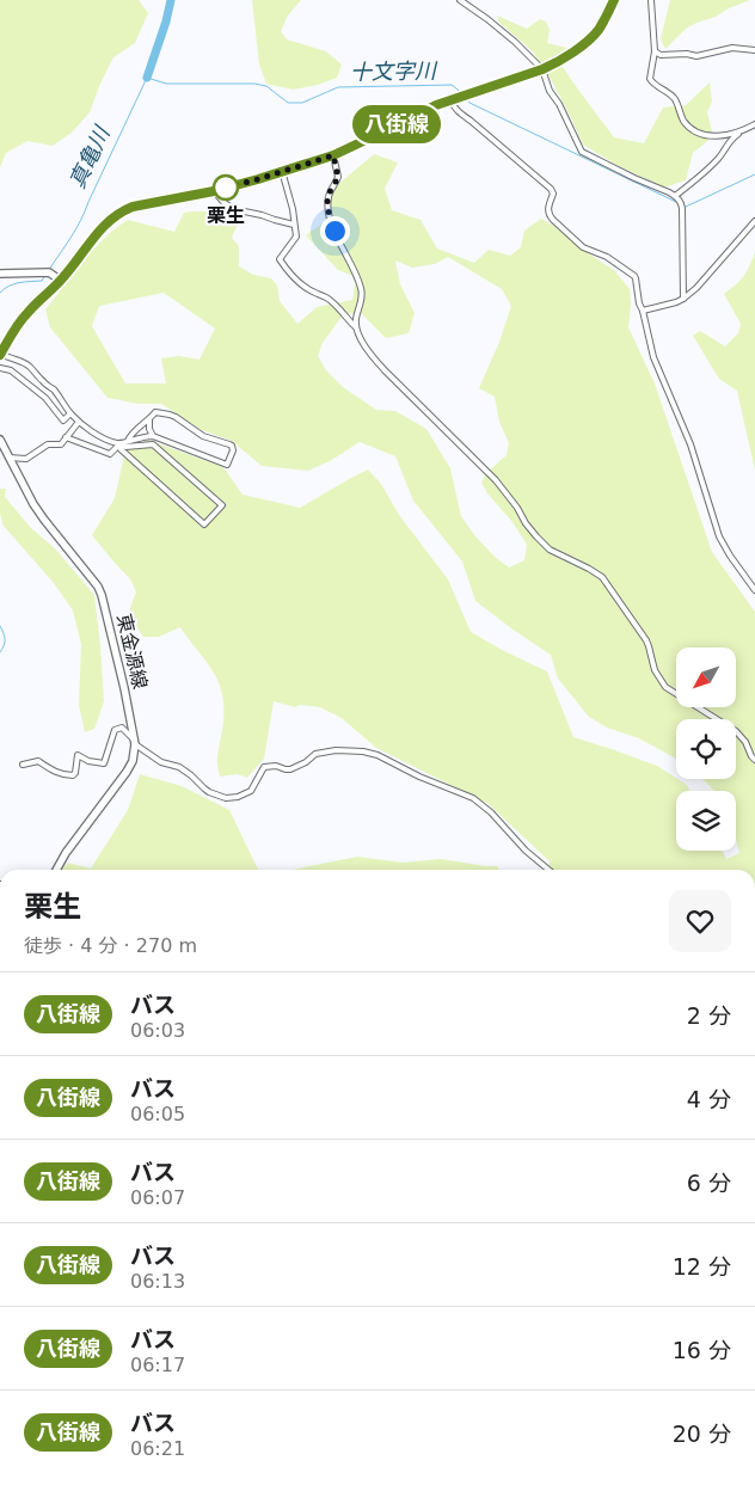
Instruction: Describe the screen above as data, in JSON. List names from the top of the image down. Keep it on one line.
{"streets":{"main road":["東金源線"]},"water":["十文字川","真亀川"],"places":["栗生"],"lines":["bus line 八街線"],"north":"bottom left","page":{"on_map":"八街線","heading":["栗生","徒歩 · 4 分 · 270 m"],"list":[{"mark":"八街線","name":"バス","note":"06:03","value":"2 分"},{"mark":"八街線","name":"バス","note":"06:05","value":"4 分"},{"mark":"八街線","name":"バス","note":"06:07","value":"6 分"},{"mark":"八街線","name":"バス","note":"06:13","value":"12 分"},{"mark":"八街線","name":"バス","note":"06:17","value":"16 分"},{"mark":"八街線","name":"バス","note":"06:21","value":"20 分"}]}}
